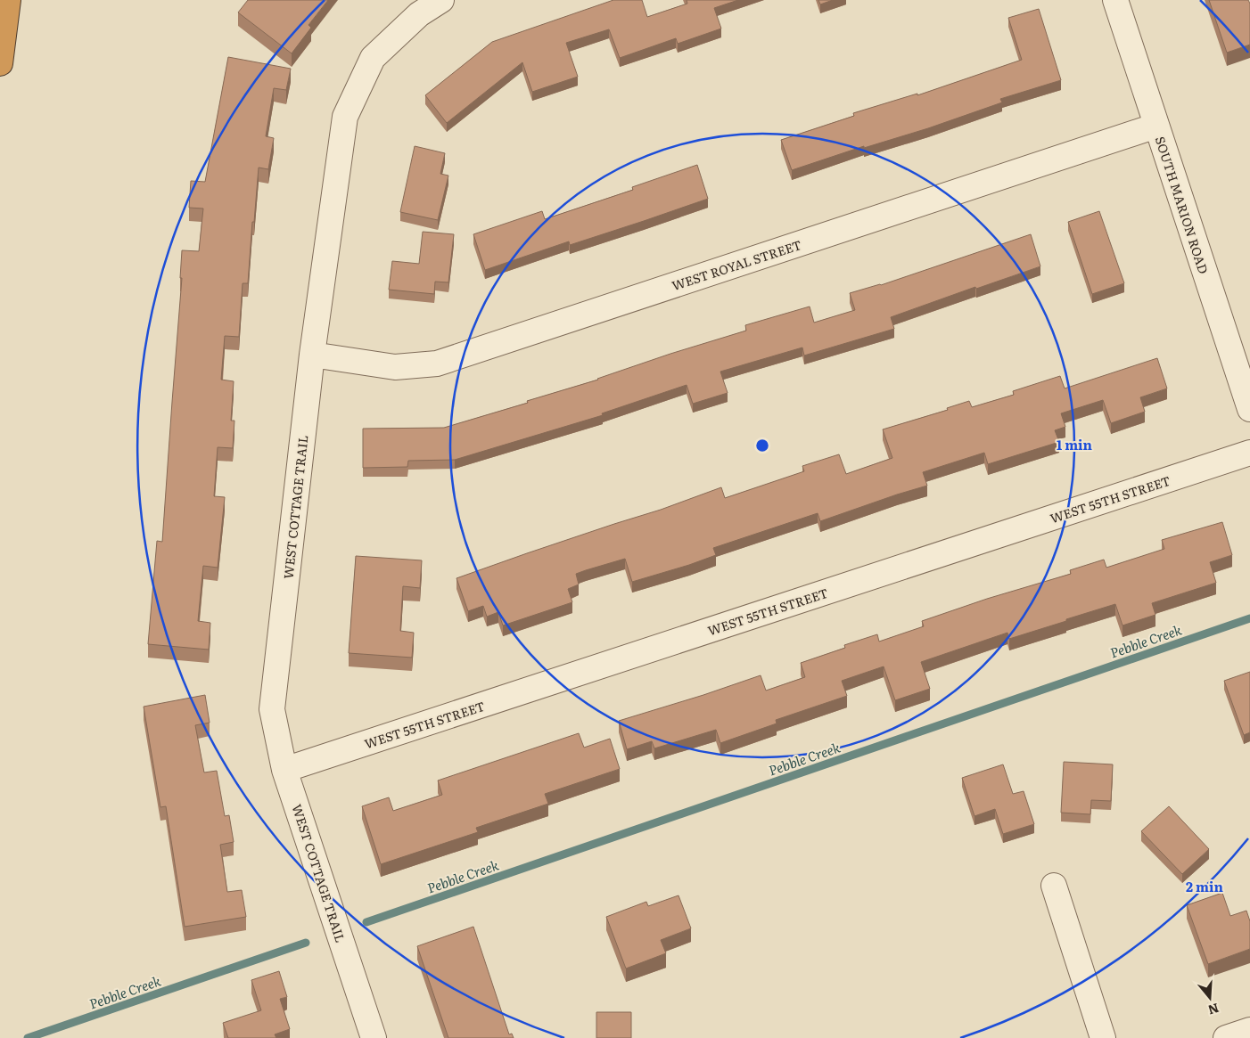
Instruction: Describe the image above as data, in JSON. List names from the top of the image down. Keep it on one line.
{"streets":{"street":["SOUTH MARION ROAD","WEST ROYAL STREET","WEST 55TH STREET","WEST COTTAGE TRAIL"]},"crossings":[["SOUTH MARION ROAD","WEST ROYAL STREET"],["WEST ROYAL STREET","WEST COTTAGE TRAIL"],["WEST 55TH STREET","WEST COTTAGE TRAIL"]],"water":["Pebble Creek"],"north":"bottom","rings":["1 min","2 min"]}
